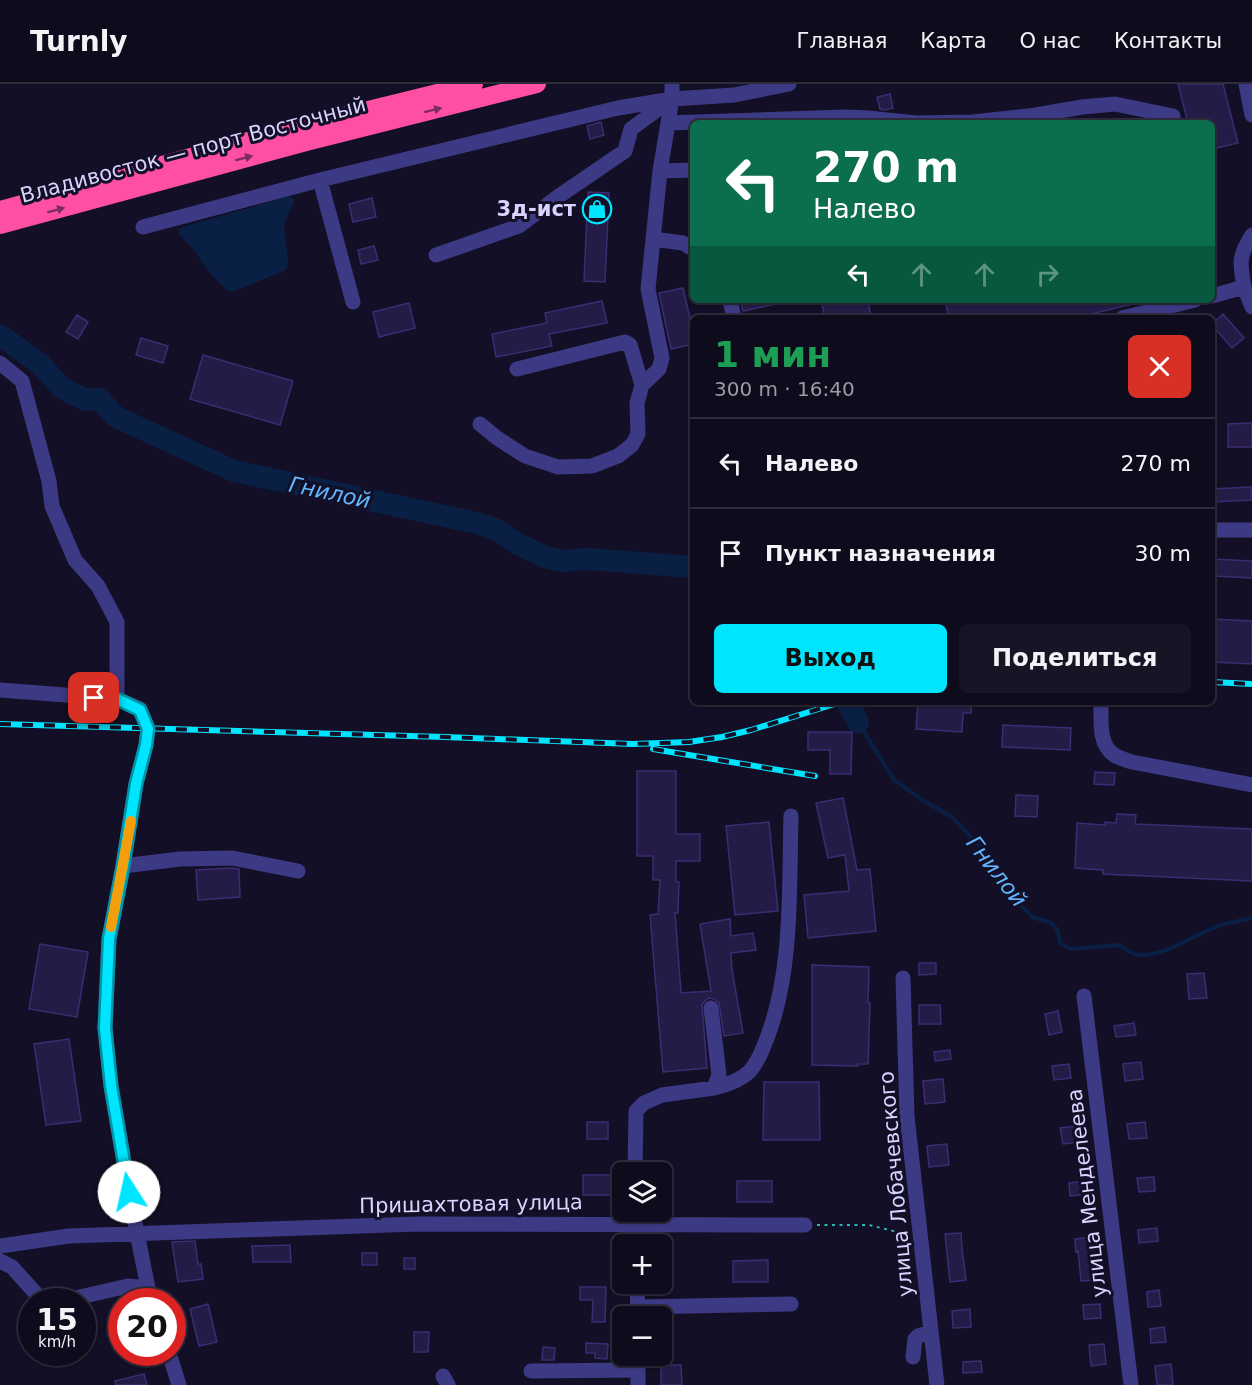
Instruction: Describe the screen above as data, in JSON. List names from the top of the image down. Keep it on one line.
{"streets":{"highway":["Владивосток — порт Восточный"],"street":["улица Лобачевского","улица Менделеева","Пришахтовая улица"]},"water":["Гнилой"],"places":{"shop":["3д-ист"]},"page":{"header":"Turnly","nav":["Главная","Карта","О нас","Контакты"],"turn":["270 m","Налево"],"heading":["1 мин","300 m · 16:40"],"list":[{"name":"Налево","value":"270 m"},{"name":"Пункт назначения","value":"30 m"}],"buttons":["Выход","Поделиться"],"map_buttons":["+","−"],"speed":"15 km/h","limit":"20"}}
